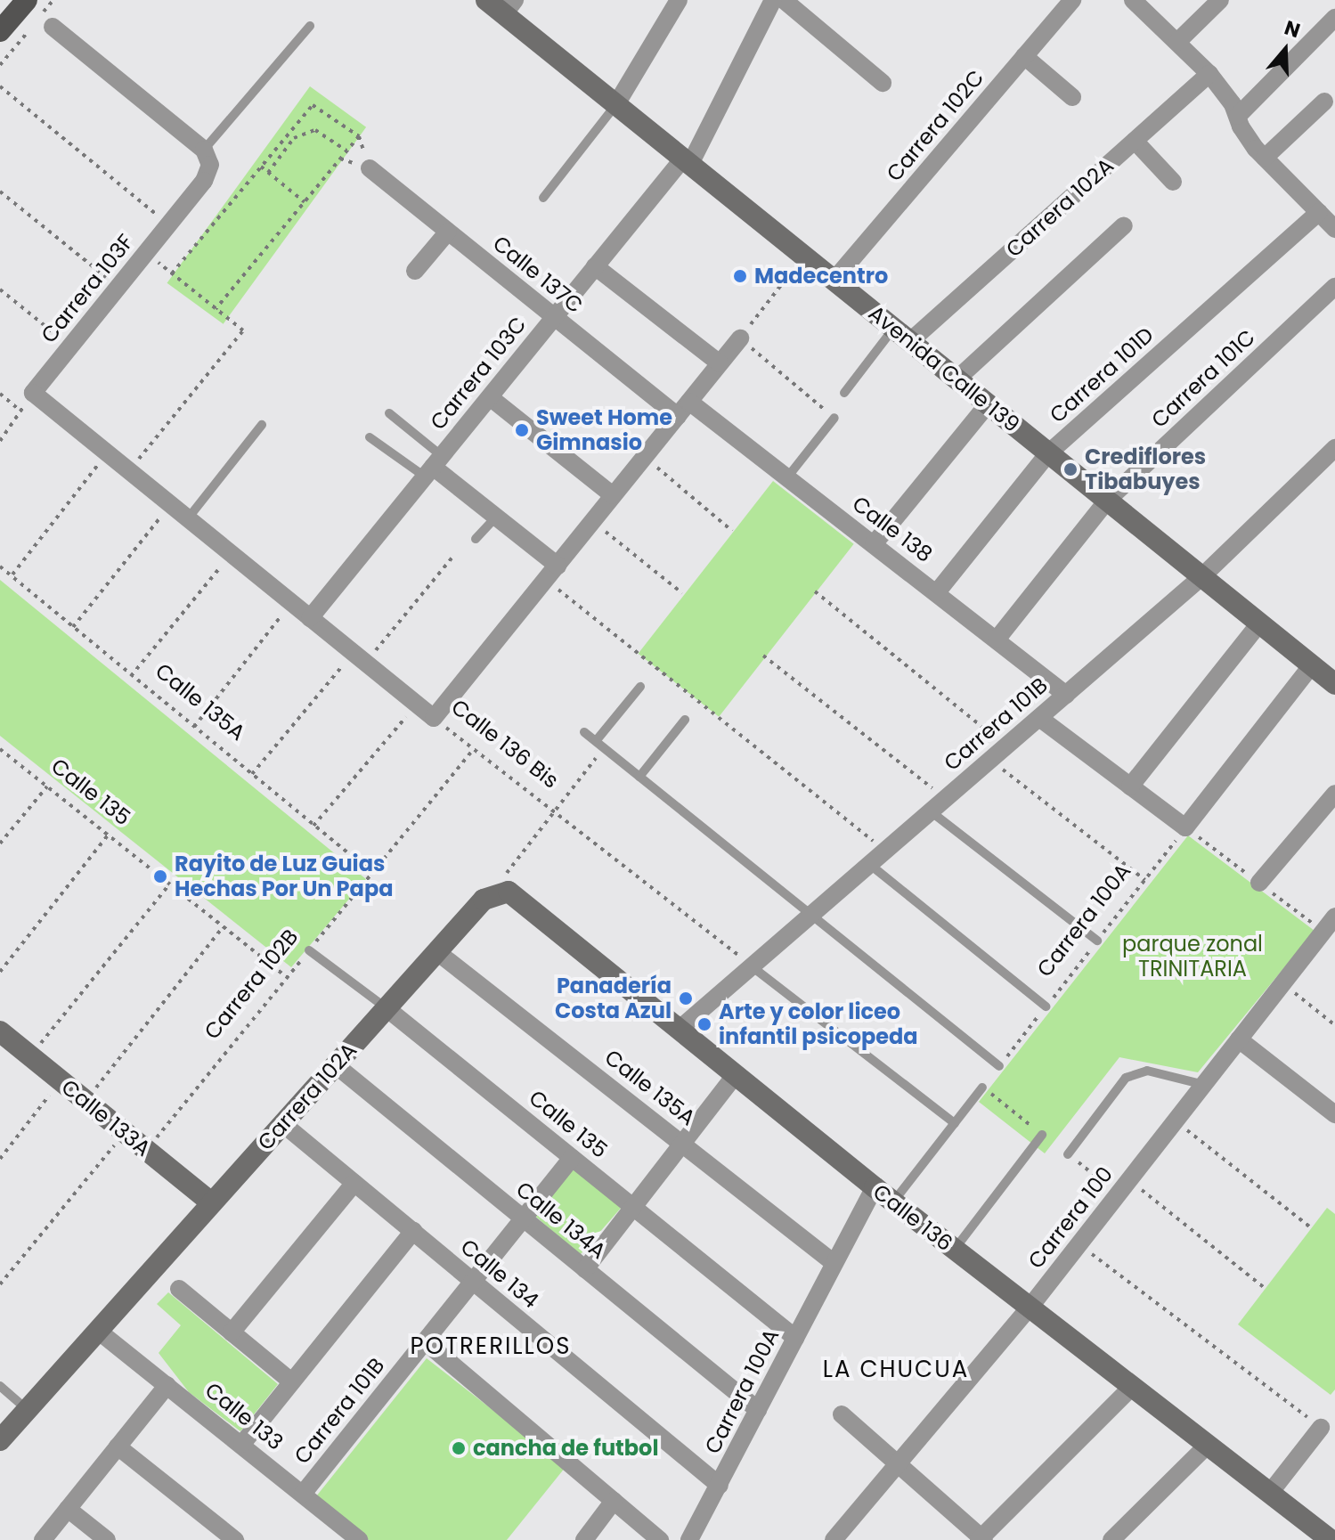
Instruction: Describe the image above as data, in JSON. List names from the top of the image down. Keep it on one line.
{"streets":{"street":["Carrera 102C","Carrera 102A","Calle 137C","Carrera 103F","Avenida Calle 139","Carrera 103C","Carrera 101D","Carrera 101C","Calle 138","Calle 135A","Carrera 101B","Calle 136 Bis","Calle 135","Carrera 100A","Calle 133A","Calle 136","Carrera 100","Calle 134A","Calle 134","Calle 133"],"path":["Carrera 102B"]},"crossings":[["Carrera 102C","Avenida Calle 139"],["Carrera 102A","Avenida Calle 139"],["Carrera 102A","Calle 135A"],["Carrera 102A","Calle 135"],["Carrera 102A","Calle 133A"],["Carrera 102A","Calle 136"],["Carrera 102A","Calle 134A"],["Carrera 102A","Calle 134"],["Carrera 102A","Calle 133"],["Calle 137C","Carrera 103C"],["Calle 137C","Calle 138"],["Carrera 103F","Calle 136 Bis"],["Avenida Calle 139","Carrera 103C"],["Avenida Calle 139","Carrera 101D"],["Avenida Calle 139","Carrera 101C"],["Avenida Calle 139","Carrera 101B"],["Carrera 103C","Calle 136 Bis"],["Carrera 101D","Calle 138"],["Carrera 101C","Calle 138"],["Calle 138","Carrera 101B"],["Calle 135A","Carrera 100A"],["Calle 135A","Carrera 102B"],["Carrera 101B","Calle 136 Bis"],["Carrera 101B","Calle 135"],["Carrera 101B","Calle 136"],["Carrera 101B","Calle 134A"],["Carrera 101B","Calle 134"],["Carrera 101B","Calle 133"],["Calle 136 Bis","Carrera 102B"],["Calle 135","Carrera 100A"],["Calle 135","Carrera 102B"],["Carrera 100A","Calle 136"],["Carrera 100A","Calle 134A"],["Carrera 100A","Calle 134"],["Carrera 102B","Calle 133A"],["Calle 136","Carrera 100"]],"districts":["POTRERILLOS","LA CHUCUA"],"parks":["parque zonal TRINITARIA"],"places":["Madecentro","Sweet Home Gimnasio","Crediflores Tibabuyes","Rayito de Luz Guias Hechas Por Un Papa","Panadería Costa Azul","Arte y color liceo infantil psicopeda","cancha de futbol"],"north":"top"}
